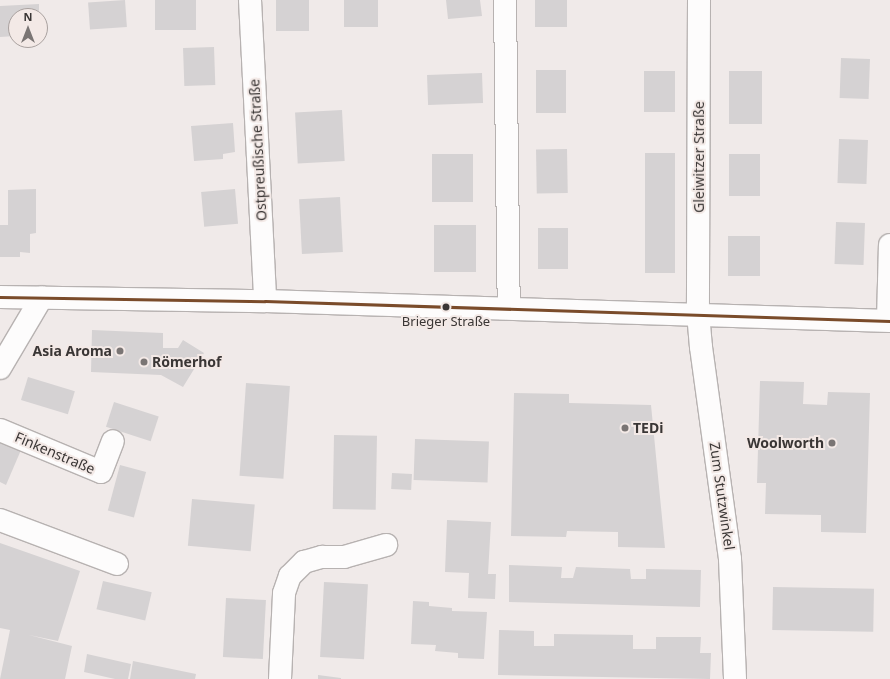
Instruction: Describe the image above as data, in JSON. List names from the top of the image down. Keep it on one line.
{"streets":{"street":["Ostpreußische Straße","Gleiwitzer Straße","Finkenstraße","Zum Stutzwinkel"]},"crossings":[["Gleiwitzer Straße","Zum Stutzwinkel"]],"places":["Brieger Straße","Asia Aroma","Römerhof","TEDi","Woolworth"],"north":"top"}
